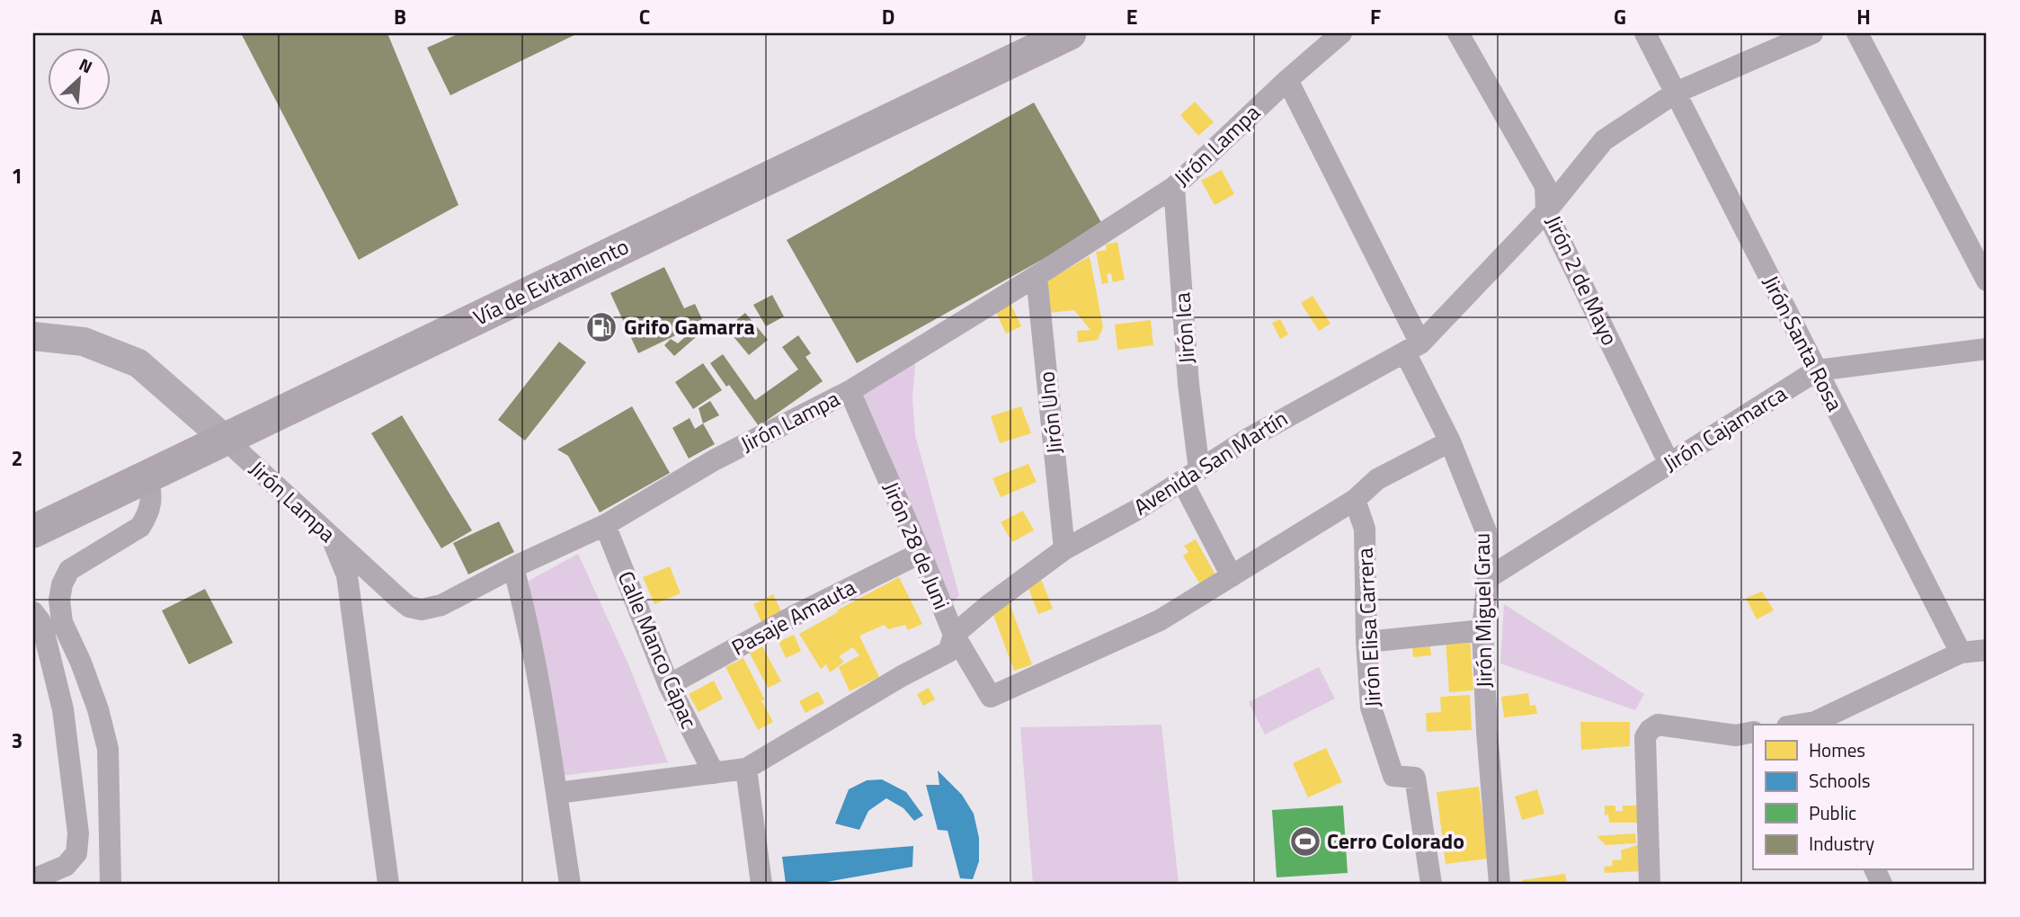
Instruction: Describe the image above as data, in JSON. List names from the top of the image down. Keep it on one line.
{"streets":{"highway":["Vía de Evitamiento"],"street":["Jirón Lampa","Jirón 2 de Mayo","Jirón Ica","Jirón Santa Rosa","Jirón Uno","Jirón Cajamarca","Avenida San Martín","Jirón 28 de Juni","Jirón Miguel Grau","Pasaje Amauta","Jirón Elisa Carrera","Calle Manco Cápac"]},"crossings":[["Jirón Lampa","Vía de Evitamiento"],["Jirón Lampa","Jirón Ica"],["Jirón Lampa","Jirón Uno"],["Jirón Lampa","Jirón 28 de Juni"],["Jirón Lampa","Jirón Miguel Grau"],["Jirón Lampa","Calle Manco Cápac"],["Jirón 2 de Mayo","Jirón Cajamarca"],["Jirón 2 de Mayo","Avenida San Martín"],["Jirón Ica","Avenida San Martín"],["Jirón Santa Rosa","Jirón Cajamarca"],["Jirón Santa Rosa","Avenida San Martín"],["Jirón Uno","Avenida San Martín"],["Jirón Cajamarca","Jirón Miguel Grau"],["Avenida San Martín","Jirón 28 de Juni"],["Avenida San Martín","Jirón Miguel Grau"],["Avenida San Martín","Calle Manco Cápac"],["Jirón 28 de Juni","Pasaje Amauta"],["Pasaje Amauta","Calle Manco Cápac"]],"places":{"fuel station":["Grifo Gamarra"],"sports":["Cerro Colorado"]},"legend":["Homes","Schools","Public","Industry"],"north":"top right","grid":{"columns":["A","B","C","D","E","F","G","H"],"rows":["1","2","3"]}}
